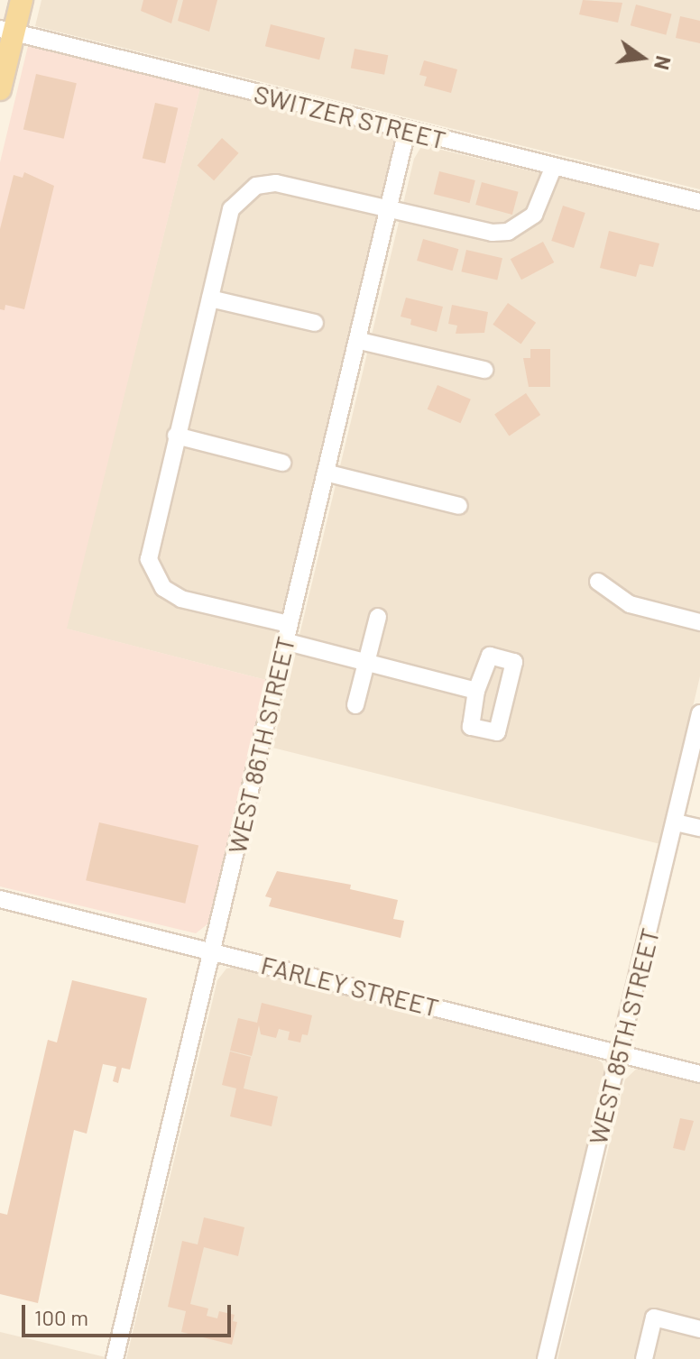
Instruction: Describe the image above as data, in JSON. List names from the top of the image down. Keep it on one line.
{"streets":{"street":["SWITZER STREET","WEST 86TH STREET","FARLEY STREET","WEST 85TH STREET"]},"crossings":[["SWITZER STREET","WEST 86TH STREET"],["WEST 86TH STREET","FARLEY STREET"],["FARLEY STREET","WEST 85TH STREET"]],"scale_bar":"100 m","north":"right"}
